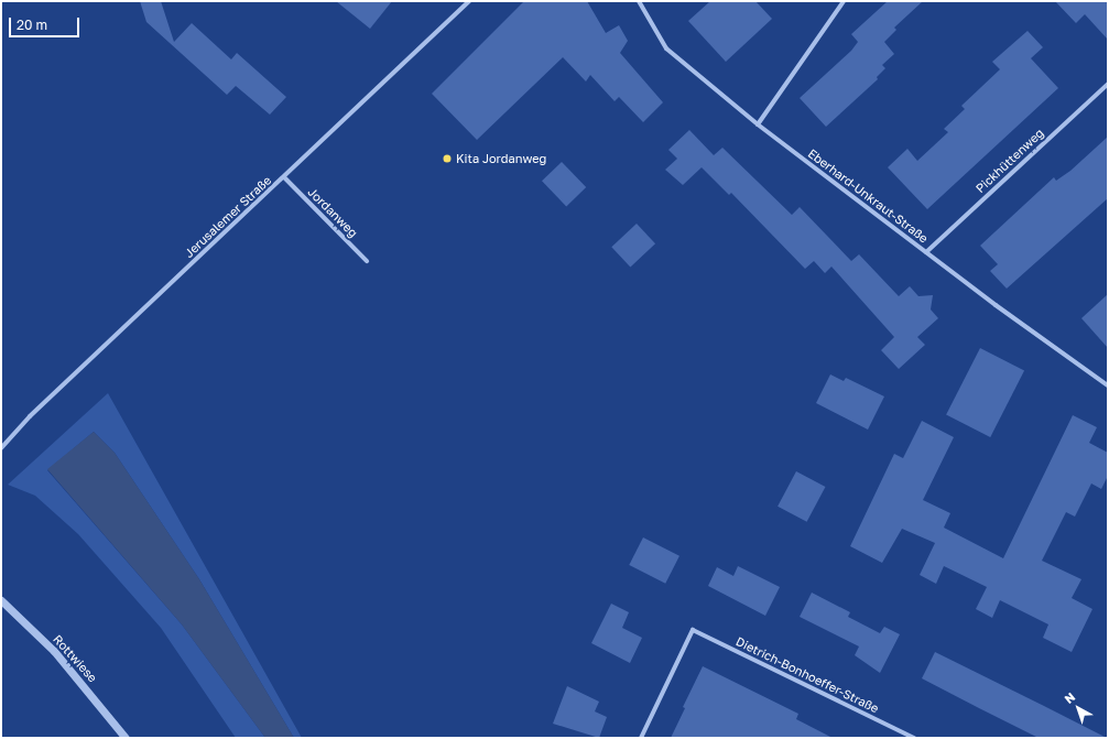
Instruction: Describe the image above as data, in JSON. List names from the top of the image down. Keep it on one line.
{"streets":{"street":["Pickhüttenweg","Eberhard-Unkraut-Straße","Jordanweg","Jerusalemer Straße","Rottwiese","Dietrich-Bonhoeffer-Straße"]},"crossings":[["Pickhüttenweg","Eberhard-Unkraut-Straße"],["Jordanweg","Jerusalemer Straße"]],"places":["Kita Jordanweg"],"scale_bar":"20 m","north":"top left"}
